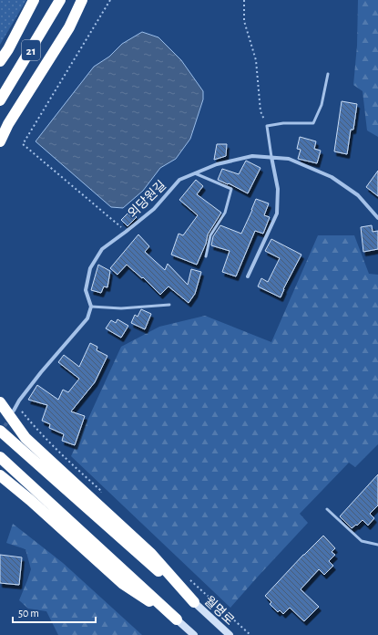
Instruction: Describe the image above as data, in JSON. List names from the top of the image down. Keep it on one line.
{"streets":{"highway":["21"],"street":["외당원길","월명로"]},"scale_bar":"50 m"}
